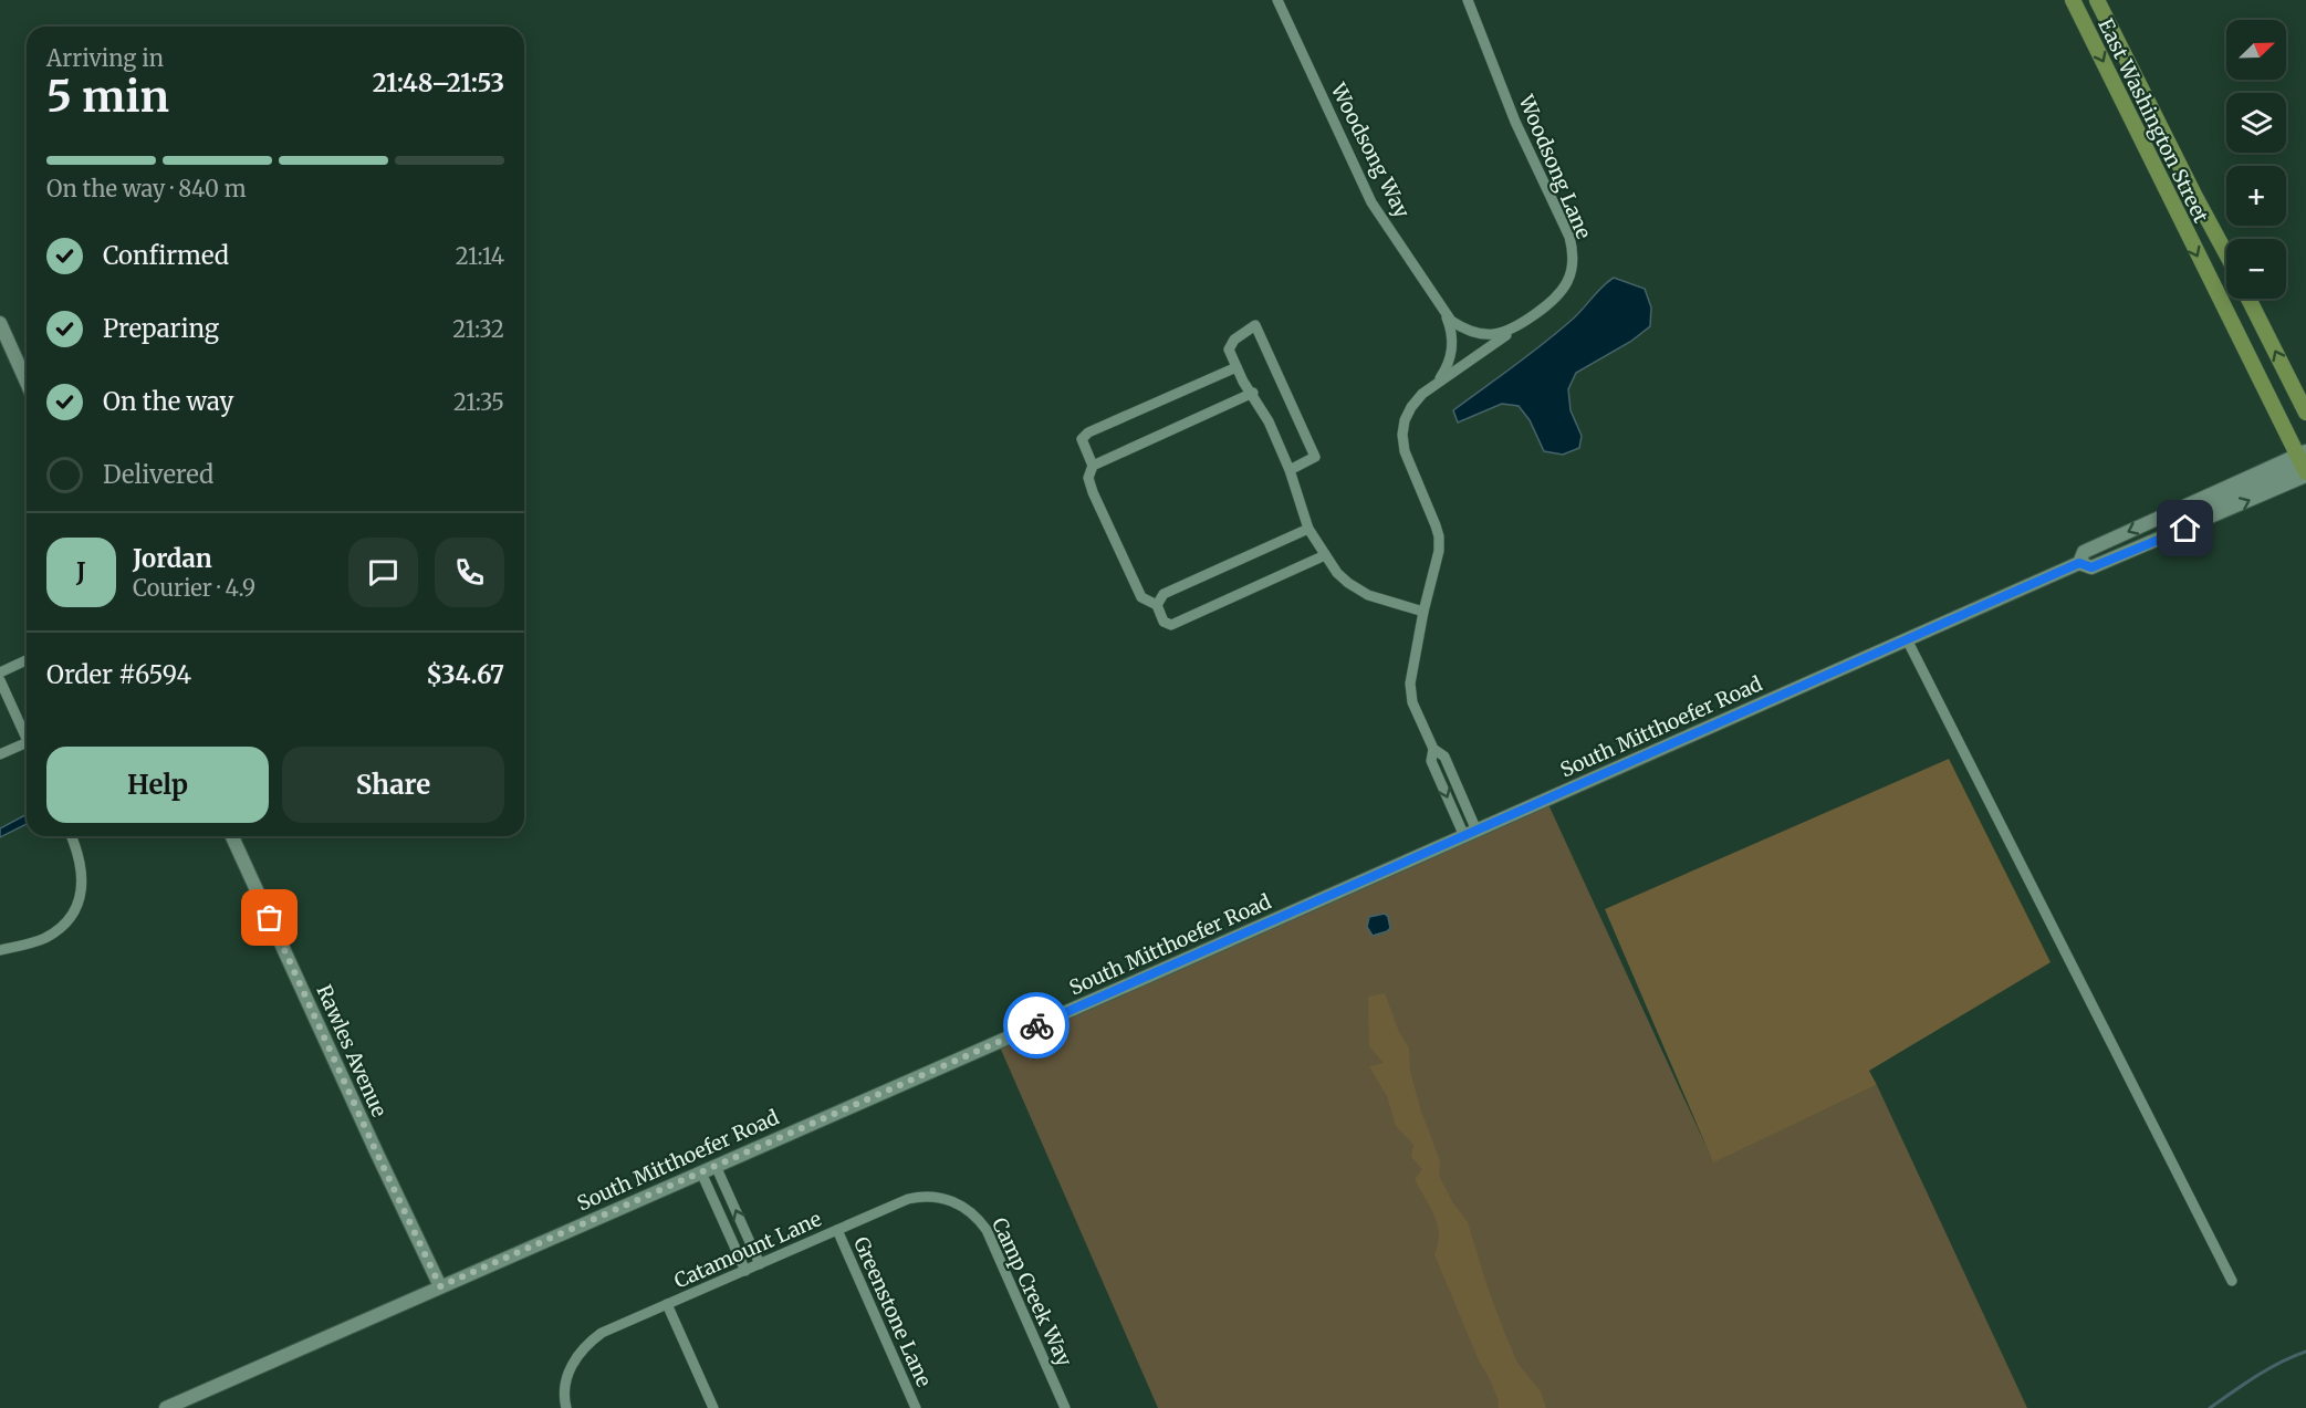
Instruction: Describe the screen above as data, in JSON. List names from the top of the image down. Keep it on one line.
{"streets":{"main road":["East Washington Street","South Mitthoefer Road","Rawles Avenue"],"street":["Woodsong Way","Woodsong Lane","Catamount Lane","Camp Creek Way","Greenstone Lane"]},"crossings":[["East Washington Street","South Mitthoefer Road"],["Woodsong Way","Woodsong Lane"],["Woodsong Way","South Mitthoefer Road"],["South Mitthoefer Road","Rawles Avenue"],["Catamount Lane","Camp Creek Way"],["Catamount Lane","Greenstone Lane"]],"north":"top right","page":{"map_buttons":["+","−"],"heading":["5 min","Arriving in","21:48–21:53"],"panel":["Jordan","Courier · 4.9","Order #6594","$34.67"],"bar":"On the way · 840 m","list":[["Confirmed","21:14"],["Preparing","21:32"],["On the way","21:35"],"Delivered"],"round":"J","buttons":["Help","Share"]}}
